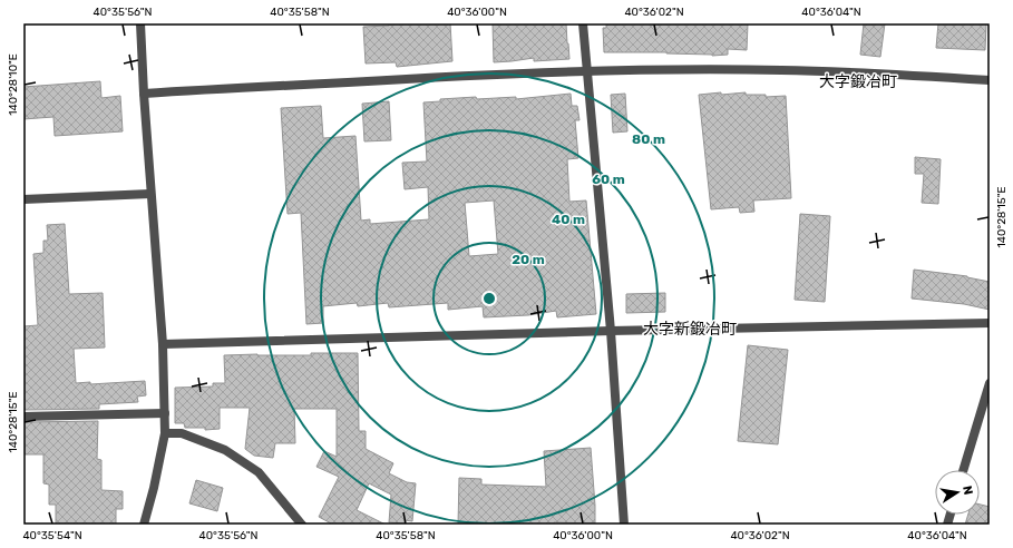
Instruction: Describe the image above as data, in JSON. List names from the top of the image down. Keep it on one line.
{"districts":["大字鍛冶町","大字新鍛冶町"],"north":"right","coordinates":["40°35'56\"N","40°35'58\"N","40°36'00\"N","40°36'02\"N","40°36'04\"N","140°28'10\"E","140°28'15\"E","40°35'54\"N"],"rings":["80 m","60 m","40 m","20 m"]}
